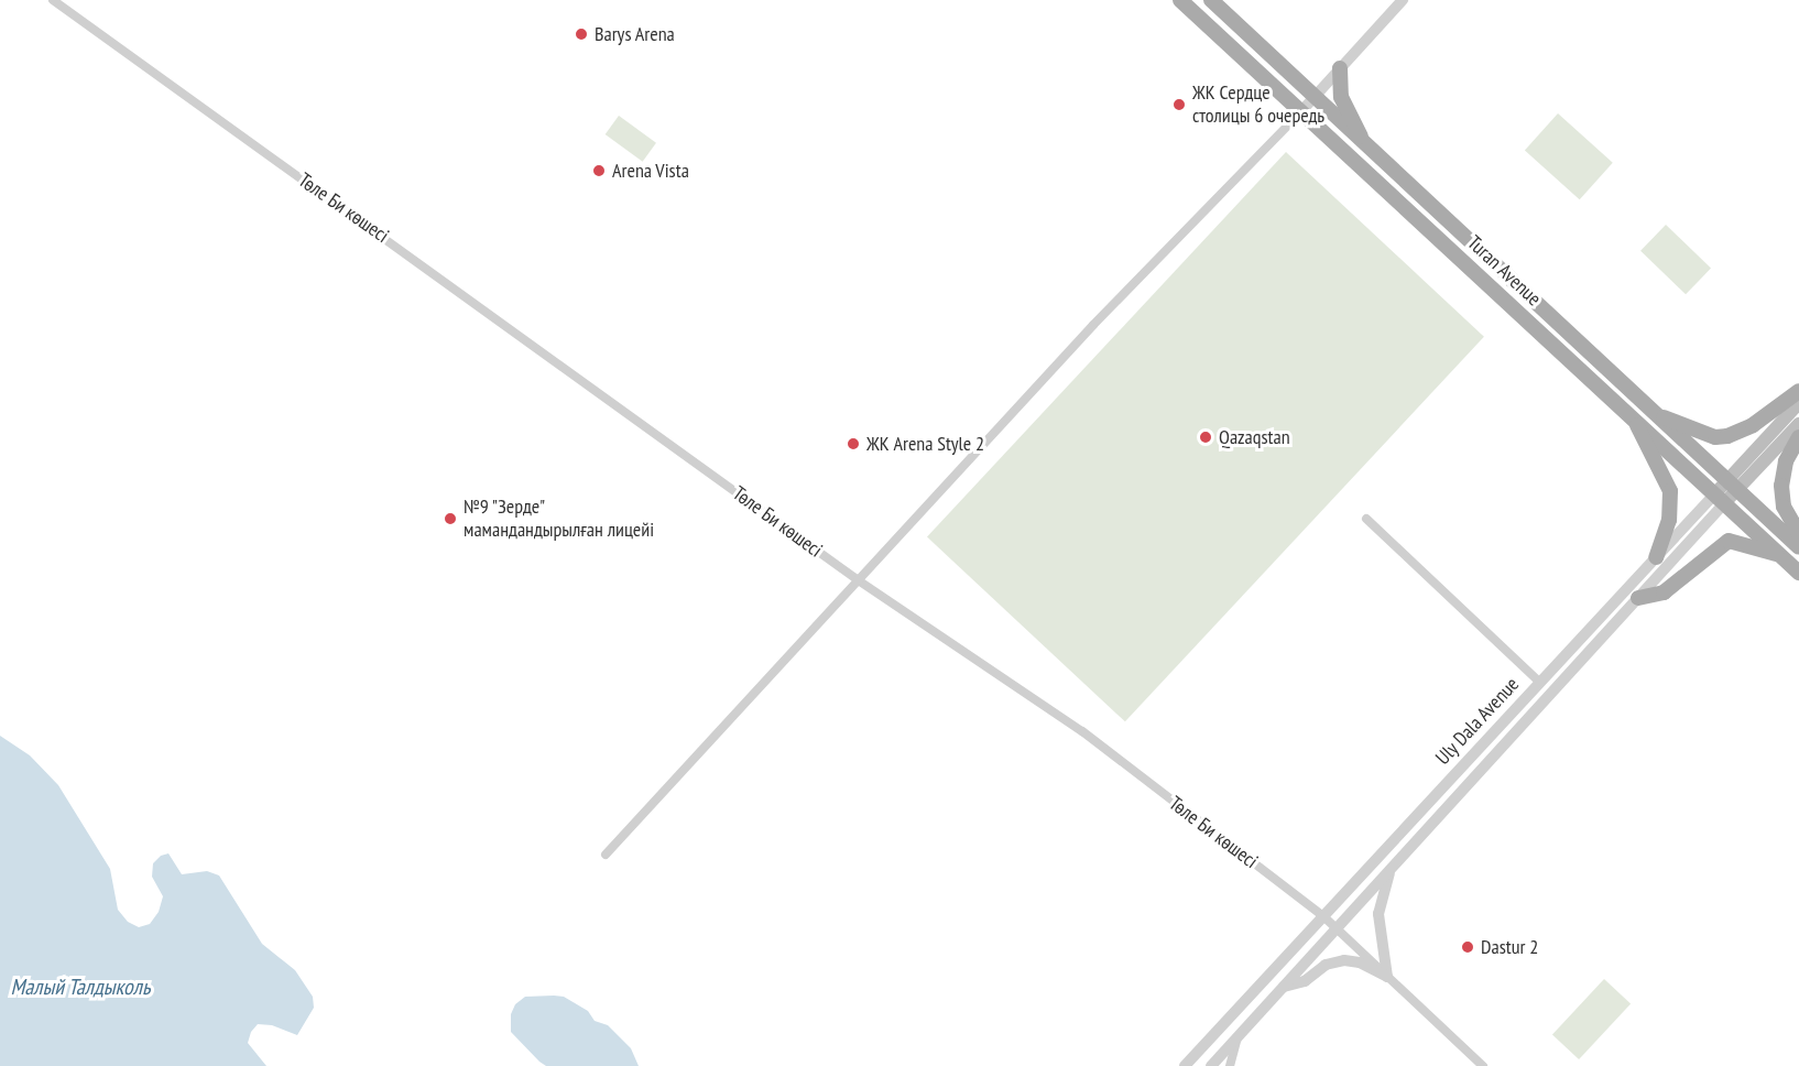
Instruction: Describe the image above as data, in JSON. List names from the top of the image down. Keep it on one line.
{"streets":{"main road":["Turan Avenue","Uly Dala Avenue"],"street":["Төле Би көшесі"]},"crossings":[["Төле Би көшесі","Uly Dala Avenue"],["Turan Avenue","Uly Dala Avenue"]],"water":["Малый Талдыколь"],"places":["Barys Arena","ЖК Сердце столицы 6 очередь","Arena Vista","Qazaqstan","ЖК Arena Style 2","№9 \"Зерде\" мамандандырылған лицейі","Dastur 2"]}
